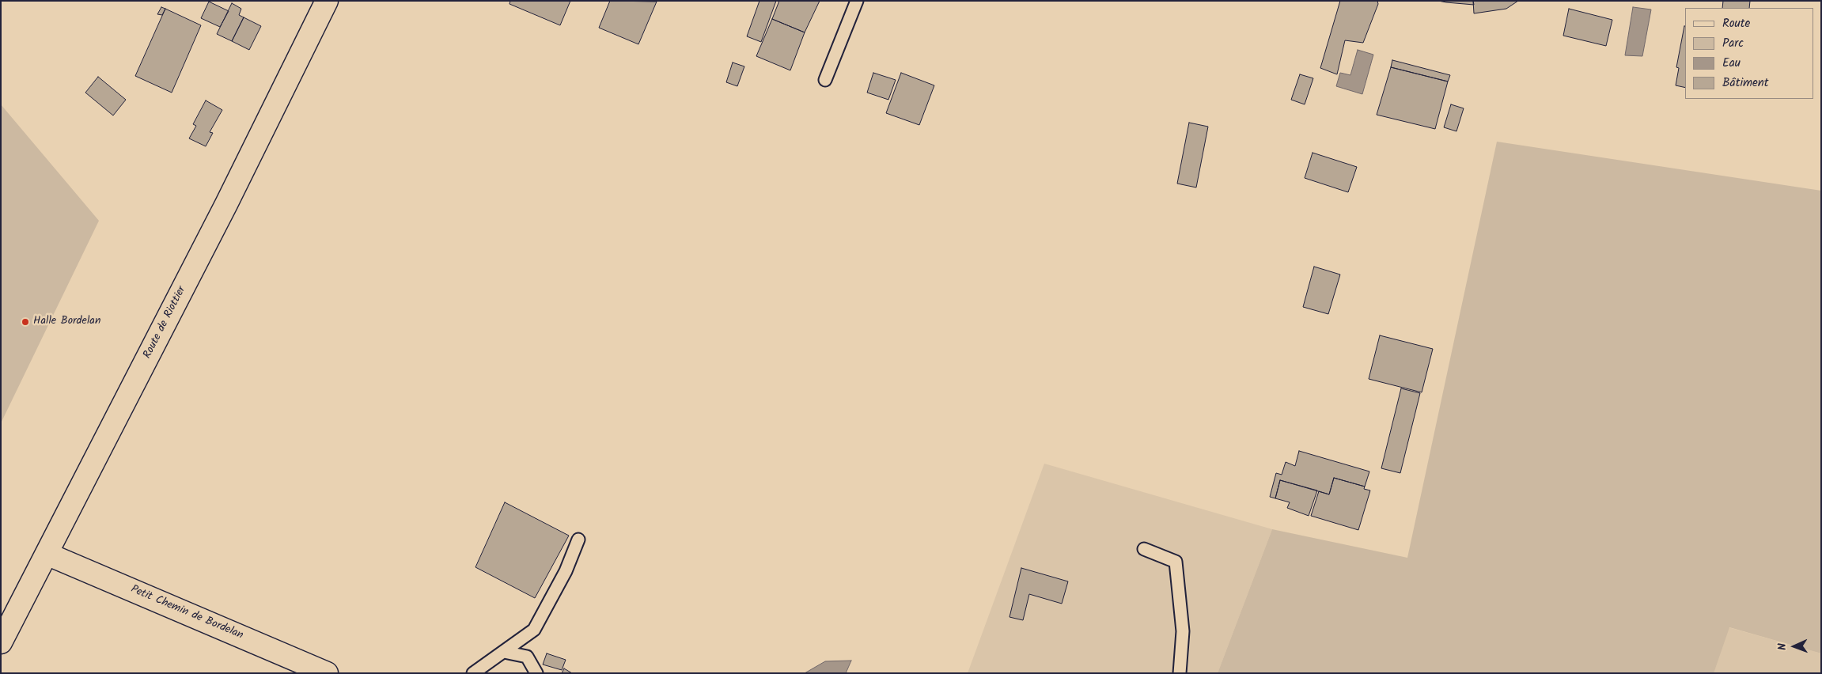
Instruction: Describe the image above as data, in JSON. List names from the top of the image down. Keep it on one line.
{"streets":{"street":["Route de Riottier","Petit Chemin de Bordelan"]},"crossings":[["Route de Riottier","Petit Chemin de Bordelan"]],"places":["Halle Bordelan"],"legend":["Route","Parc","Eau","Bâtiment"],"north":"left"}
